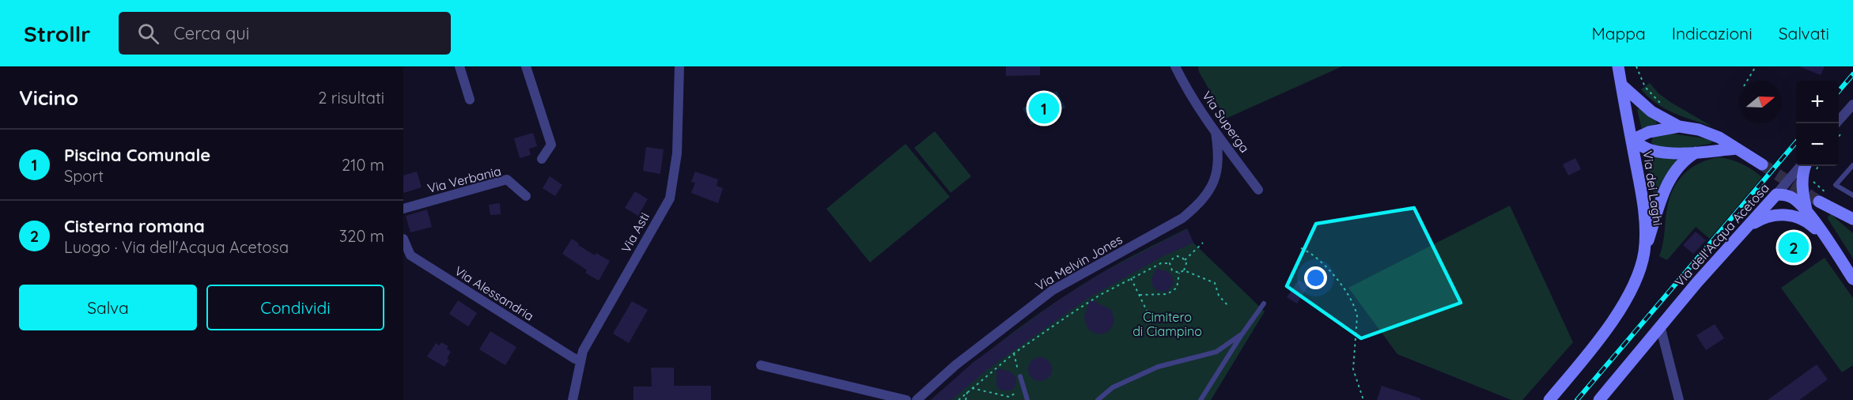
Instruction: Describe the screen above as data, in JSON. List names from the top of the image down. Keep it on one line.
{"streets":{"main road":["Via dei Laghi","Via dell'Acqua Acetosa"],"street":["Via Superga","Via Verbania","Via Asti","Via Melvin Jones","Via Alessandria"]},"crossings":[["Via Superga","Via Melvin Jones"],["Via Asti","Via Alessandria"]],"parks":["Cimitero di Ciampino"],"north":"right","page":{"header":"Strollr","search":"Cerca qui","nav":["Mappa","Indicazioni","Salvati"],"heading":["Vicino","2 risultati"],"map_buttons":["+","−"],"pins":["1","2"],"list":[{"mark":"1","name":"Piscina Comunale","note":"Sport","value":"210 m"},{"mark":"2","name":"Cisterna romana","note":"Luogo · Via dell'Acqua Acetosa","value":"320 m"}],"buttons":["Salva","Condividi"]}}
